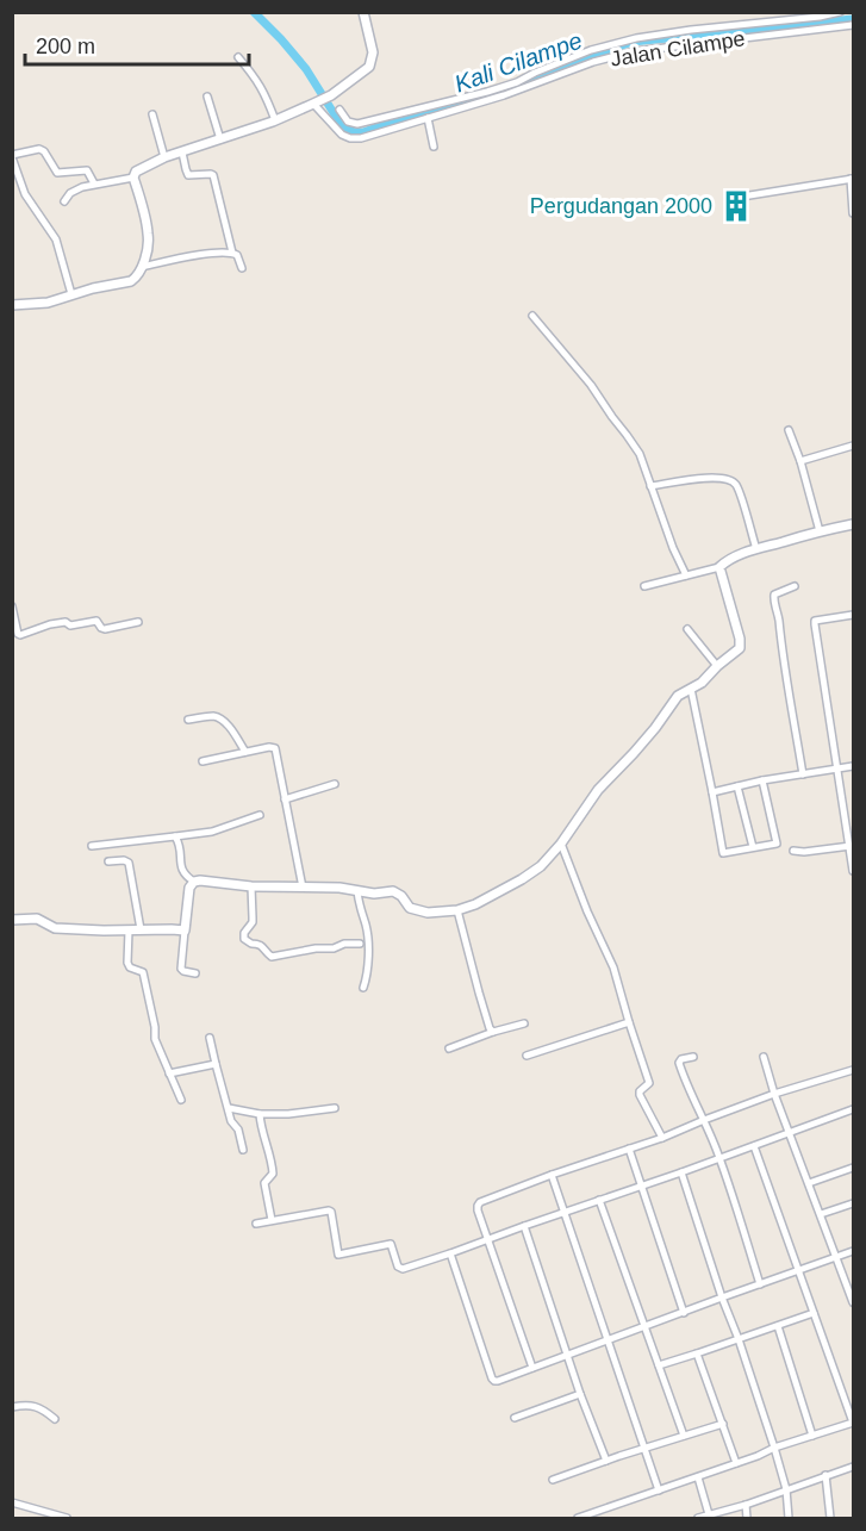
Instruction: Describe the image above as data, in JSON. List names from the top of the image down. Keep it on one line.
{"streets":{"street":["Jalan Cilampe"]},"water":["Kali Cilampe"],"places":{"building":["Pergudangan 2000"]},"scale_bar":"200 m"}
